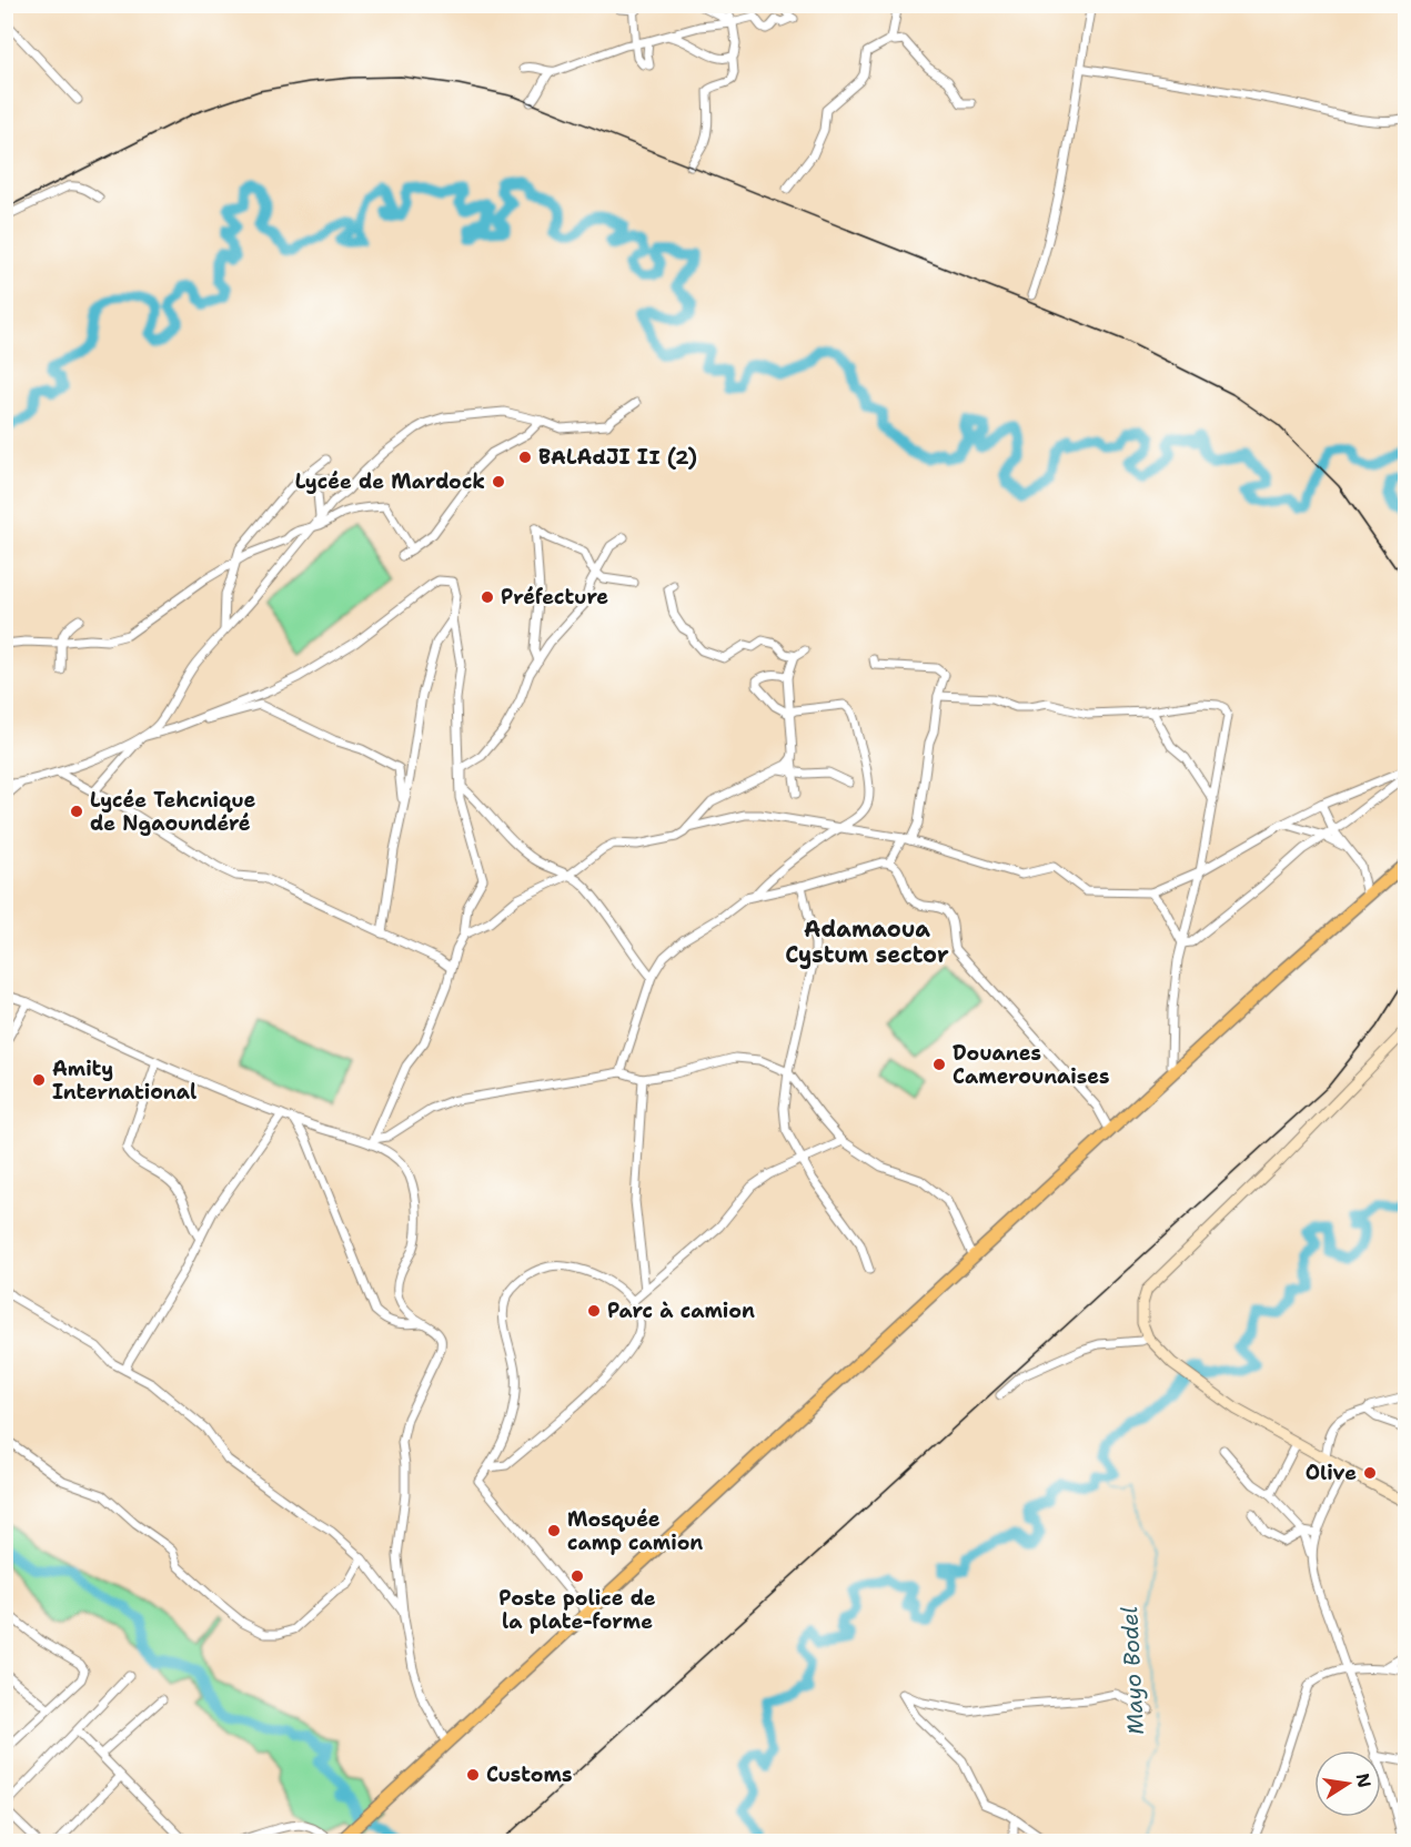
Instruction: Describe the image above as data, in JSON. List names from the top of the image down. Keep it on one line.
{"districts":["Adamaoua Cystum sector"],"water":["Mayo Bodel"],"places":["BALAdJI II (2)","Lycée de Mardock","Préfecture","Lycée Tehcnique de Ngaoundéré","Douanes Camerounaises","Amity International","Parc à camion","Olive","Mosquée camp camion","Poste police de la plate-forme","Customs"],"north":"right"}
